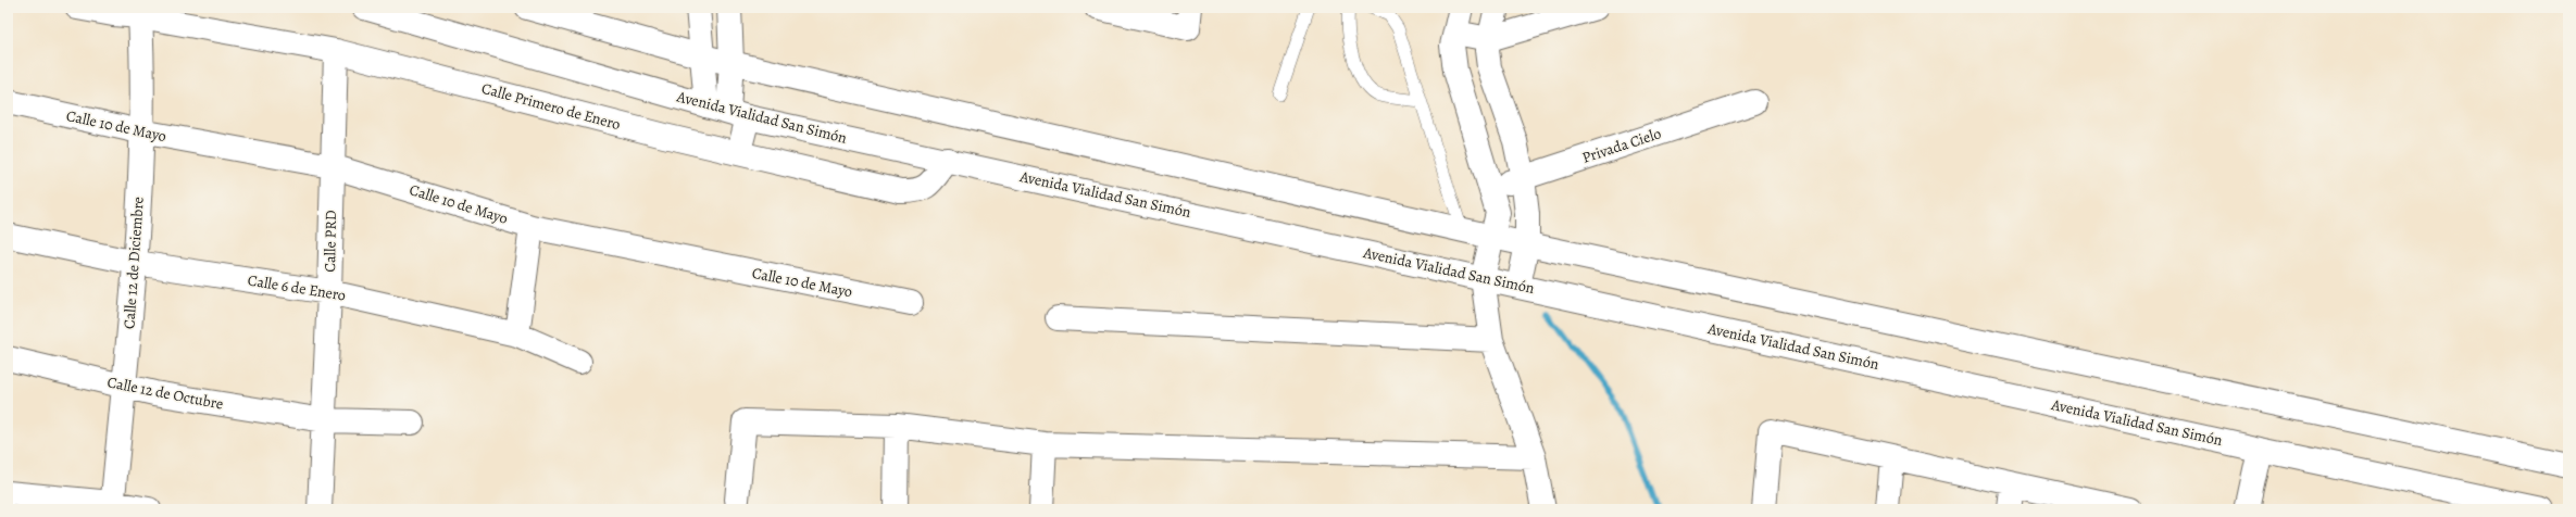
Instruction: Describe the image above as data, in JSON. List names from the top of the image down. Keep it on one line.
{"streets":{"street":["Calle Primero de Enero","Avenida Vialidad San Simón","Calle 10 de Mayo","Privada Cielo","Calle PRD","Calle 12 de Diciembre","Calle 6 de Enero","Calle 12 de Octubre"]},"crossings":[["Calle Primero de Enero","Avenida Vialidad San Simón"],["Calle Primero de Enero","Calle PRD"],["Calle Primero de Enero","Calle 12 de Diciembre"],["Calle 10 de Mayo","Calle PRD"],["Calle 10 de Mayo","Calle 12 de Diciembre"],["Calle PRD","Calle 6 de Enero"],["Calle PRD","Calle 12 de Octubre"],["Calle 12 de Diciembre","Calle 6 de Enero"],["Calle 12 de Diciembre","Calle 12 de Octubre"]]}
